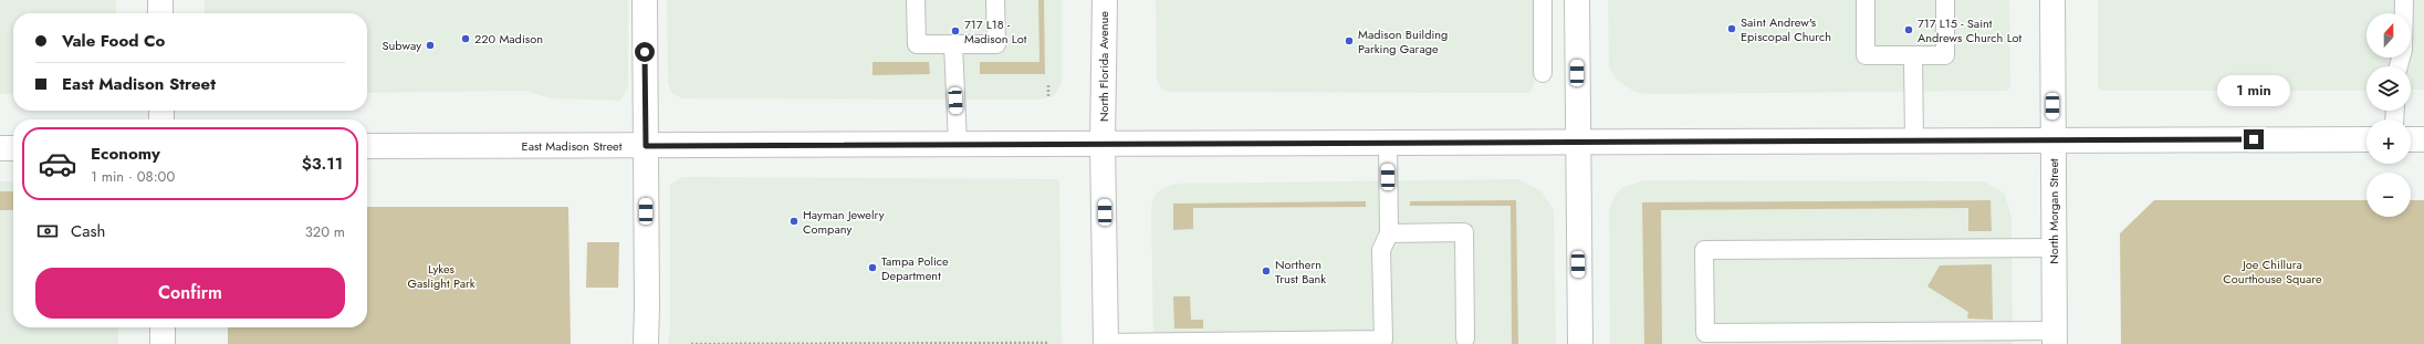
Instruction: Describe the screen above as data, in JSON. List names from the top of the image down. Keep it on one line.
{"streets":{"street":["North Florida Avenue","East Madison Street","North Morgan Street"]},"crossings":[["North Florida Avenue","East Madison Street"],["East Madison Street","North Morgan Street"]],"parks":["Joe Chillura Courthouse Square","Lykes Gaslight Park"],"places":["Saint Andrew's Episcopal Church","717 L15 - Saint Andrews Church Lot","717 L18 - Madison Lot","220 Madison","Madison Building Parking Garage","Subway","Hayman Jewelry Company","Tampa Police Department","Northern Trust Bank"],"north":"top","page":{"map_buttons":["+","−"],"banner":["Vale Food Co","East Madison Street"],"bubble":"1 min","list":[{"name":"Economy","note":"1 min · 08:00","value":"$3.11"}],"pay":["Cash","320 m"],"buttons":"Confirm"}}
